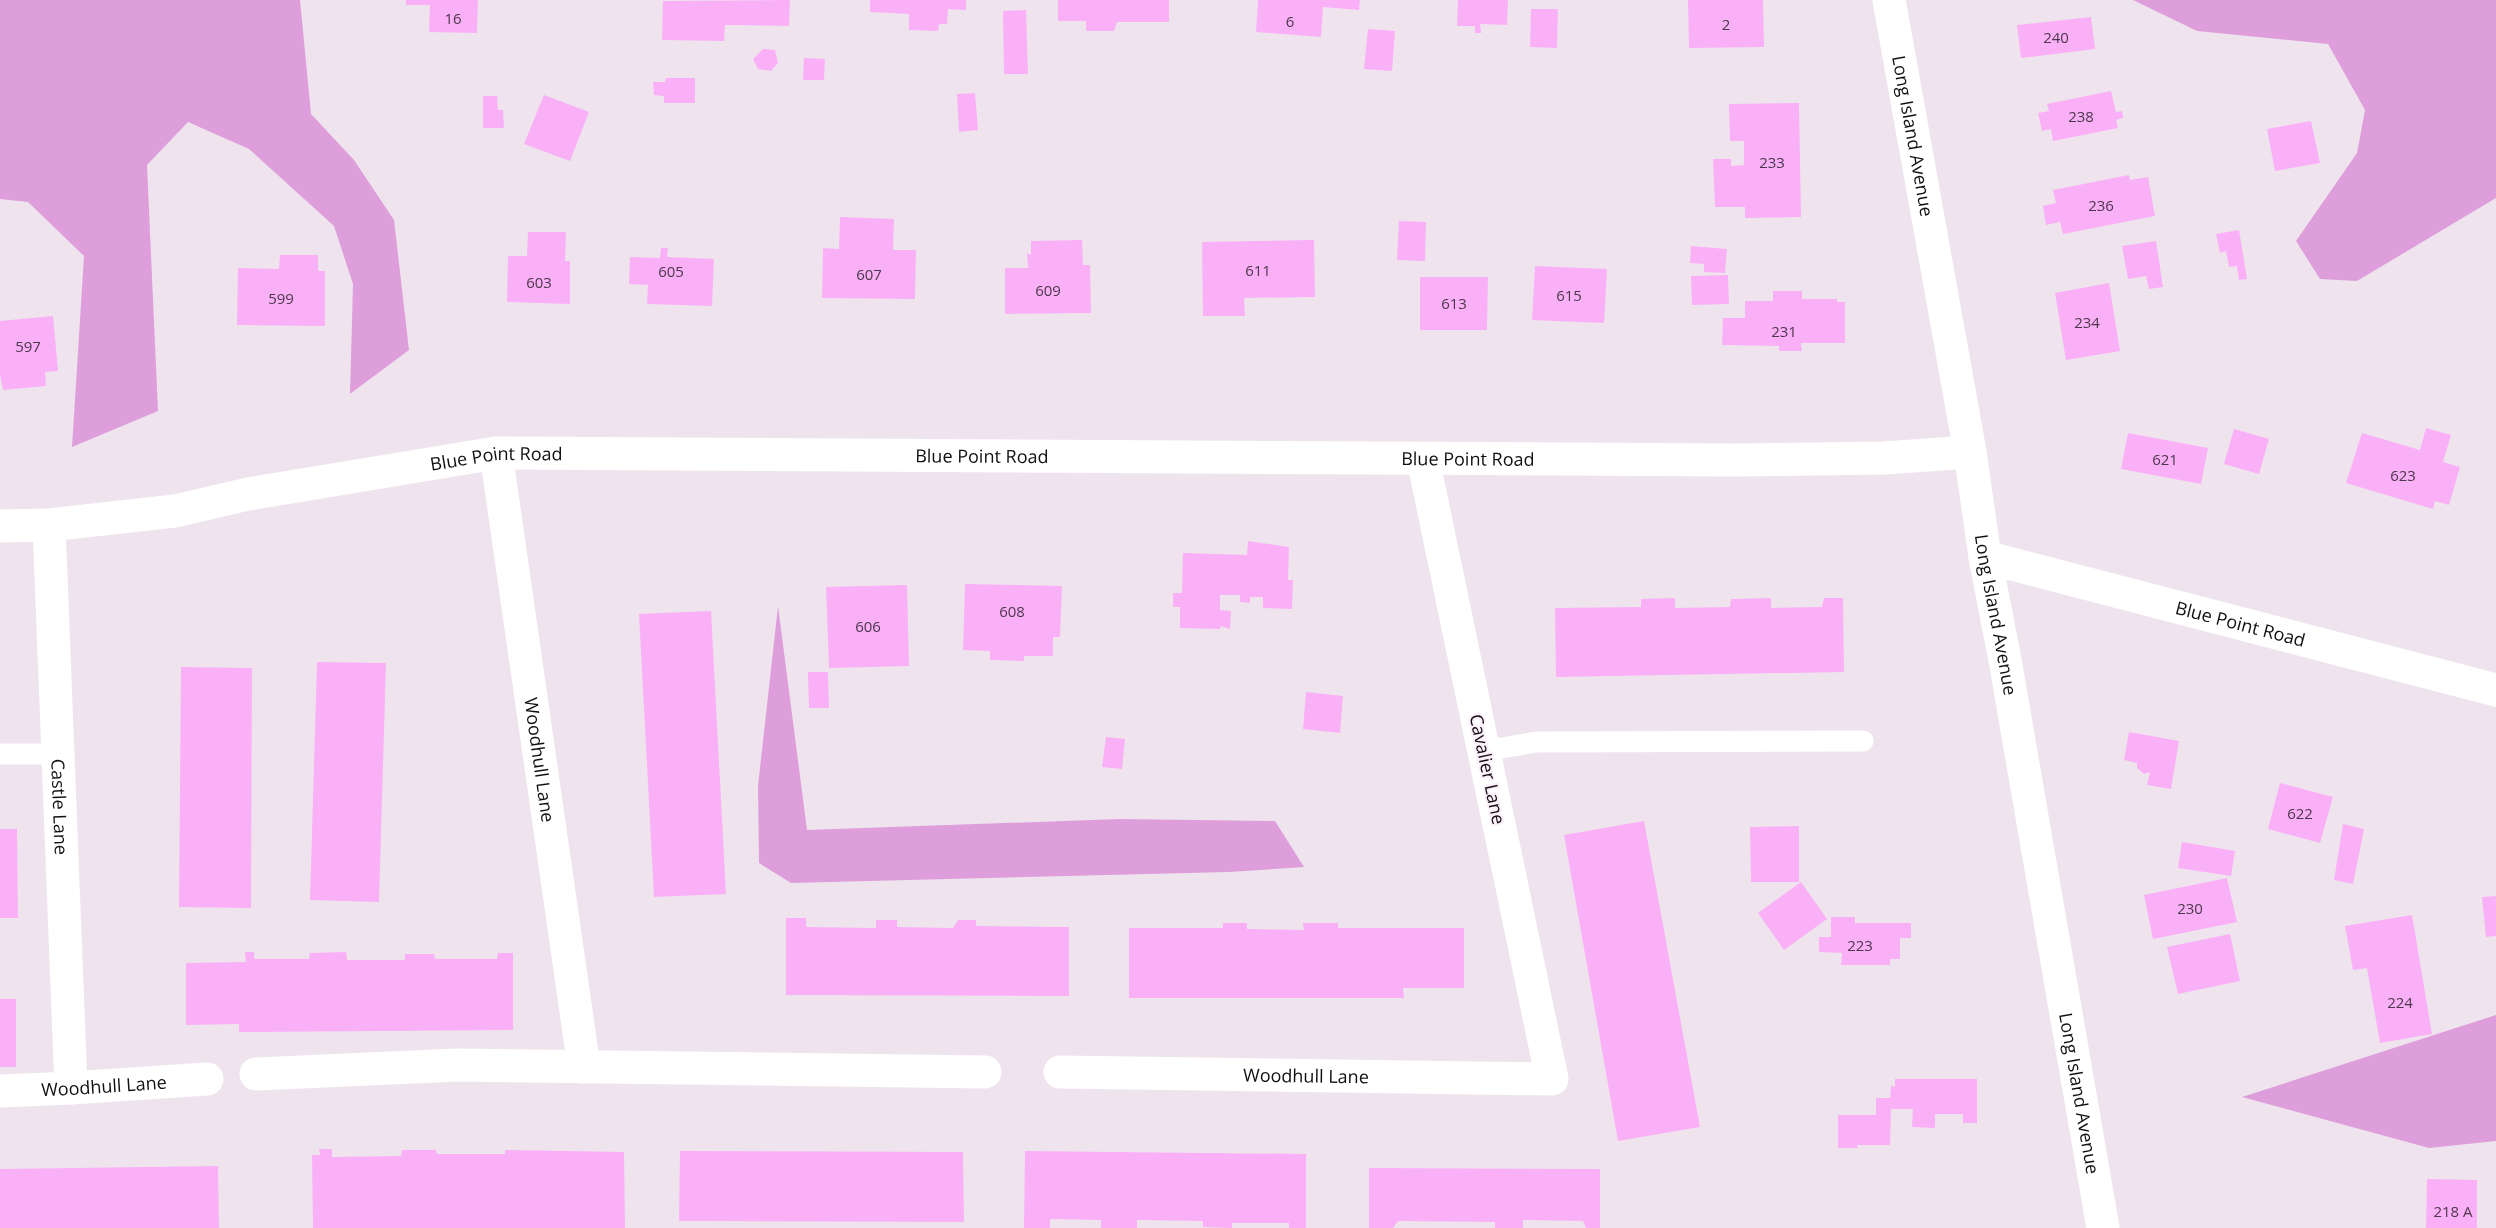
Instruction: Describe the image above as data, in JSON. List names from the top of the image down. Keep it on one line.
{"streets":{"street":["Long Island Avenue","Blue Point Road","Woodhull Lane","Cavalier Lane","Castle Lane"]},"crossings":[["Long Island Avenue","Blue Point Road"],["Blue Point Road","Woodhull Lane"],["Blue Point Road","Cavalier Lane"],["Blue Point Road","Castle Lane"],["Woodhull Lane","Cavalier Lane"],["Woodhull Lane","Castle Lane"]],"house_numbers":["16","6","2","240","238","233","236","611","605","607","603","609","615","599","613","234","231","597","621","623","608","606","622","230","223","224","218 A"]}
